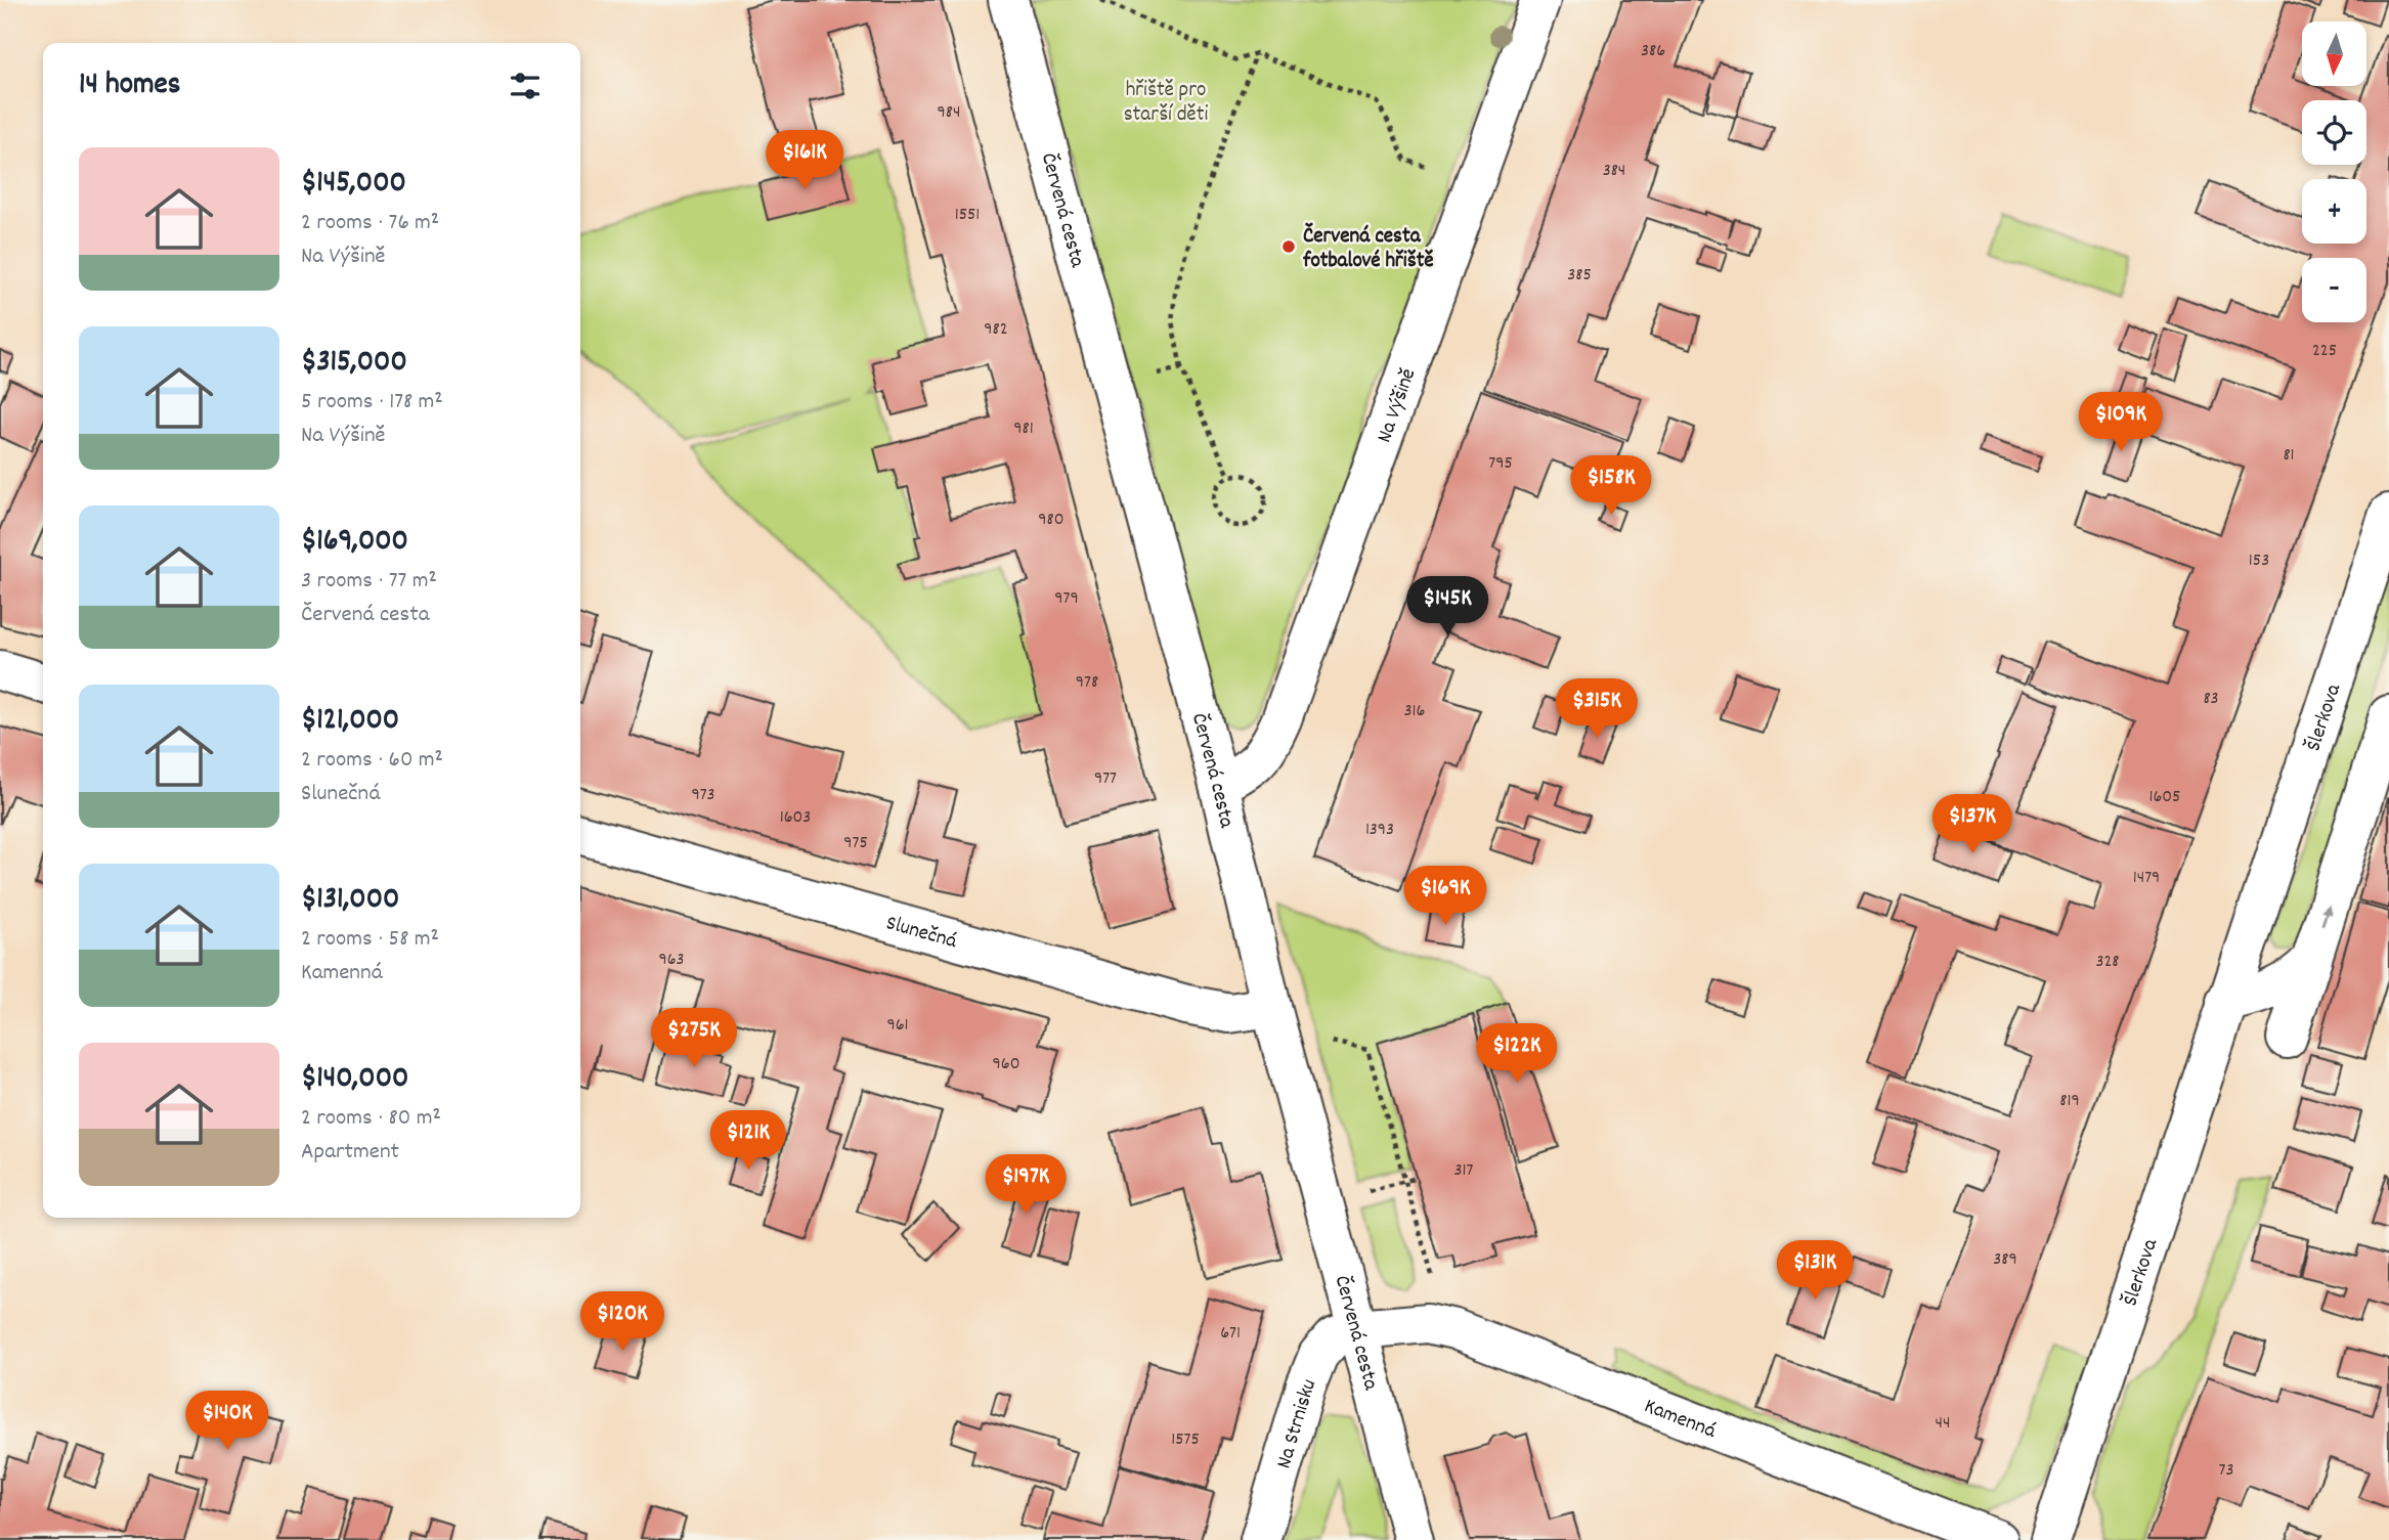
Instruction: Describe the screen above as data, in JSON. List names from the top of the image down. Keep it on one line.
{"streets":{"street":["Červená cesta","Na Výšině","Šlerkova","Slunečná","Kamenná","Na Strnisku"]},"crossings":[["Červená cesta","Na Výšině"],["Červená cesta","Slunečná"],["Červená cesta","Kamenná"],["Červená cesta","Na Strnisku"],["Kamenná","Na Strnisku"]],"parks":["hřiště pro starší děti"],"places":["Červená cesta fotbalové hřiště"],"house_numbers":["386","984","384","1551","385","982","225","981","81","795","980","153","979","978","83","316","977","973","1605","1603","1393","975","1479","963","328","961","960","819","317","389","671","44","1575","73"],"north":"bottom","page":{"map_buttons":["+","−"],"heading":"14 homes","list":[{"name":"$145,000","note":"2 rooms · 76 m² · Na Výšině"},{"name":"$315,000","note":"5 rooms · 178 m² · Na Výšině"},{"name":"$169,000","note":"3 rooms · 77 m² · Červená cesta"},{"name":"$121,000","note":"2 rooms · 60 m² · Slunečná"},{"name":"$131,000","note":"2 rooms · 58 m² · Kamenná"},{"name":"$140,000","note":"2 rooms · 80 m² · Apartment"}],"price":["$161K","$109K","$158K","$145K","$315K","$137K","$169K","$275K","$122K","$121K","$197K","$131K","$120K","$140K"]}}
